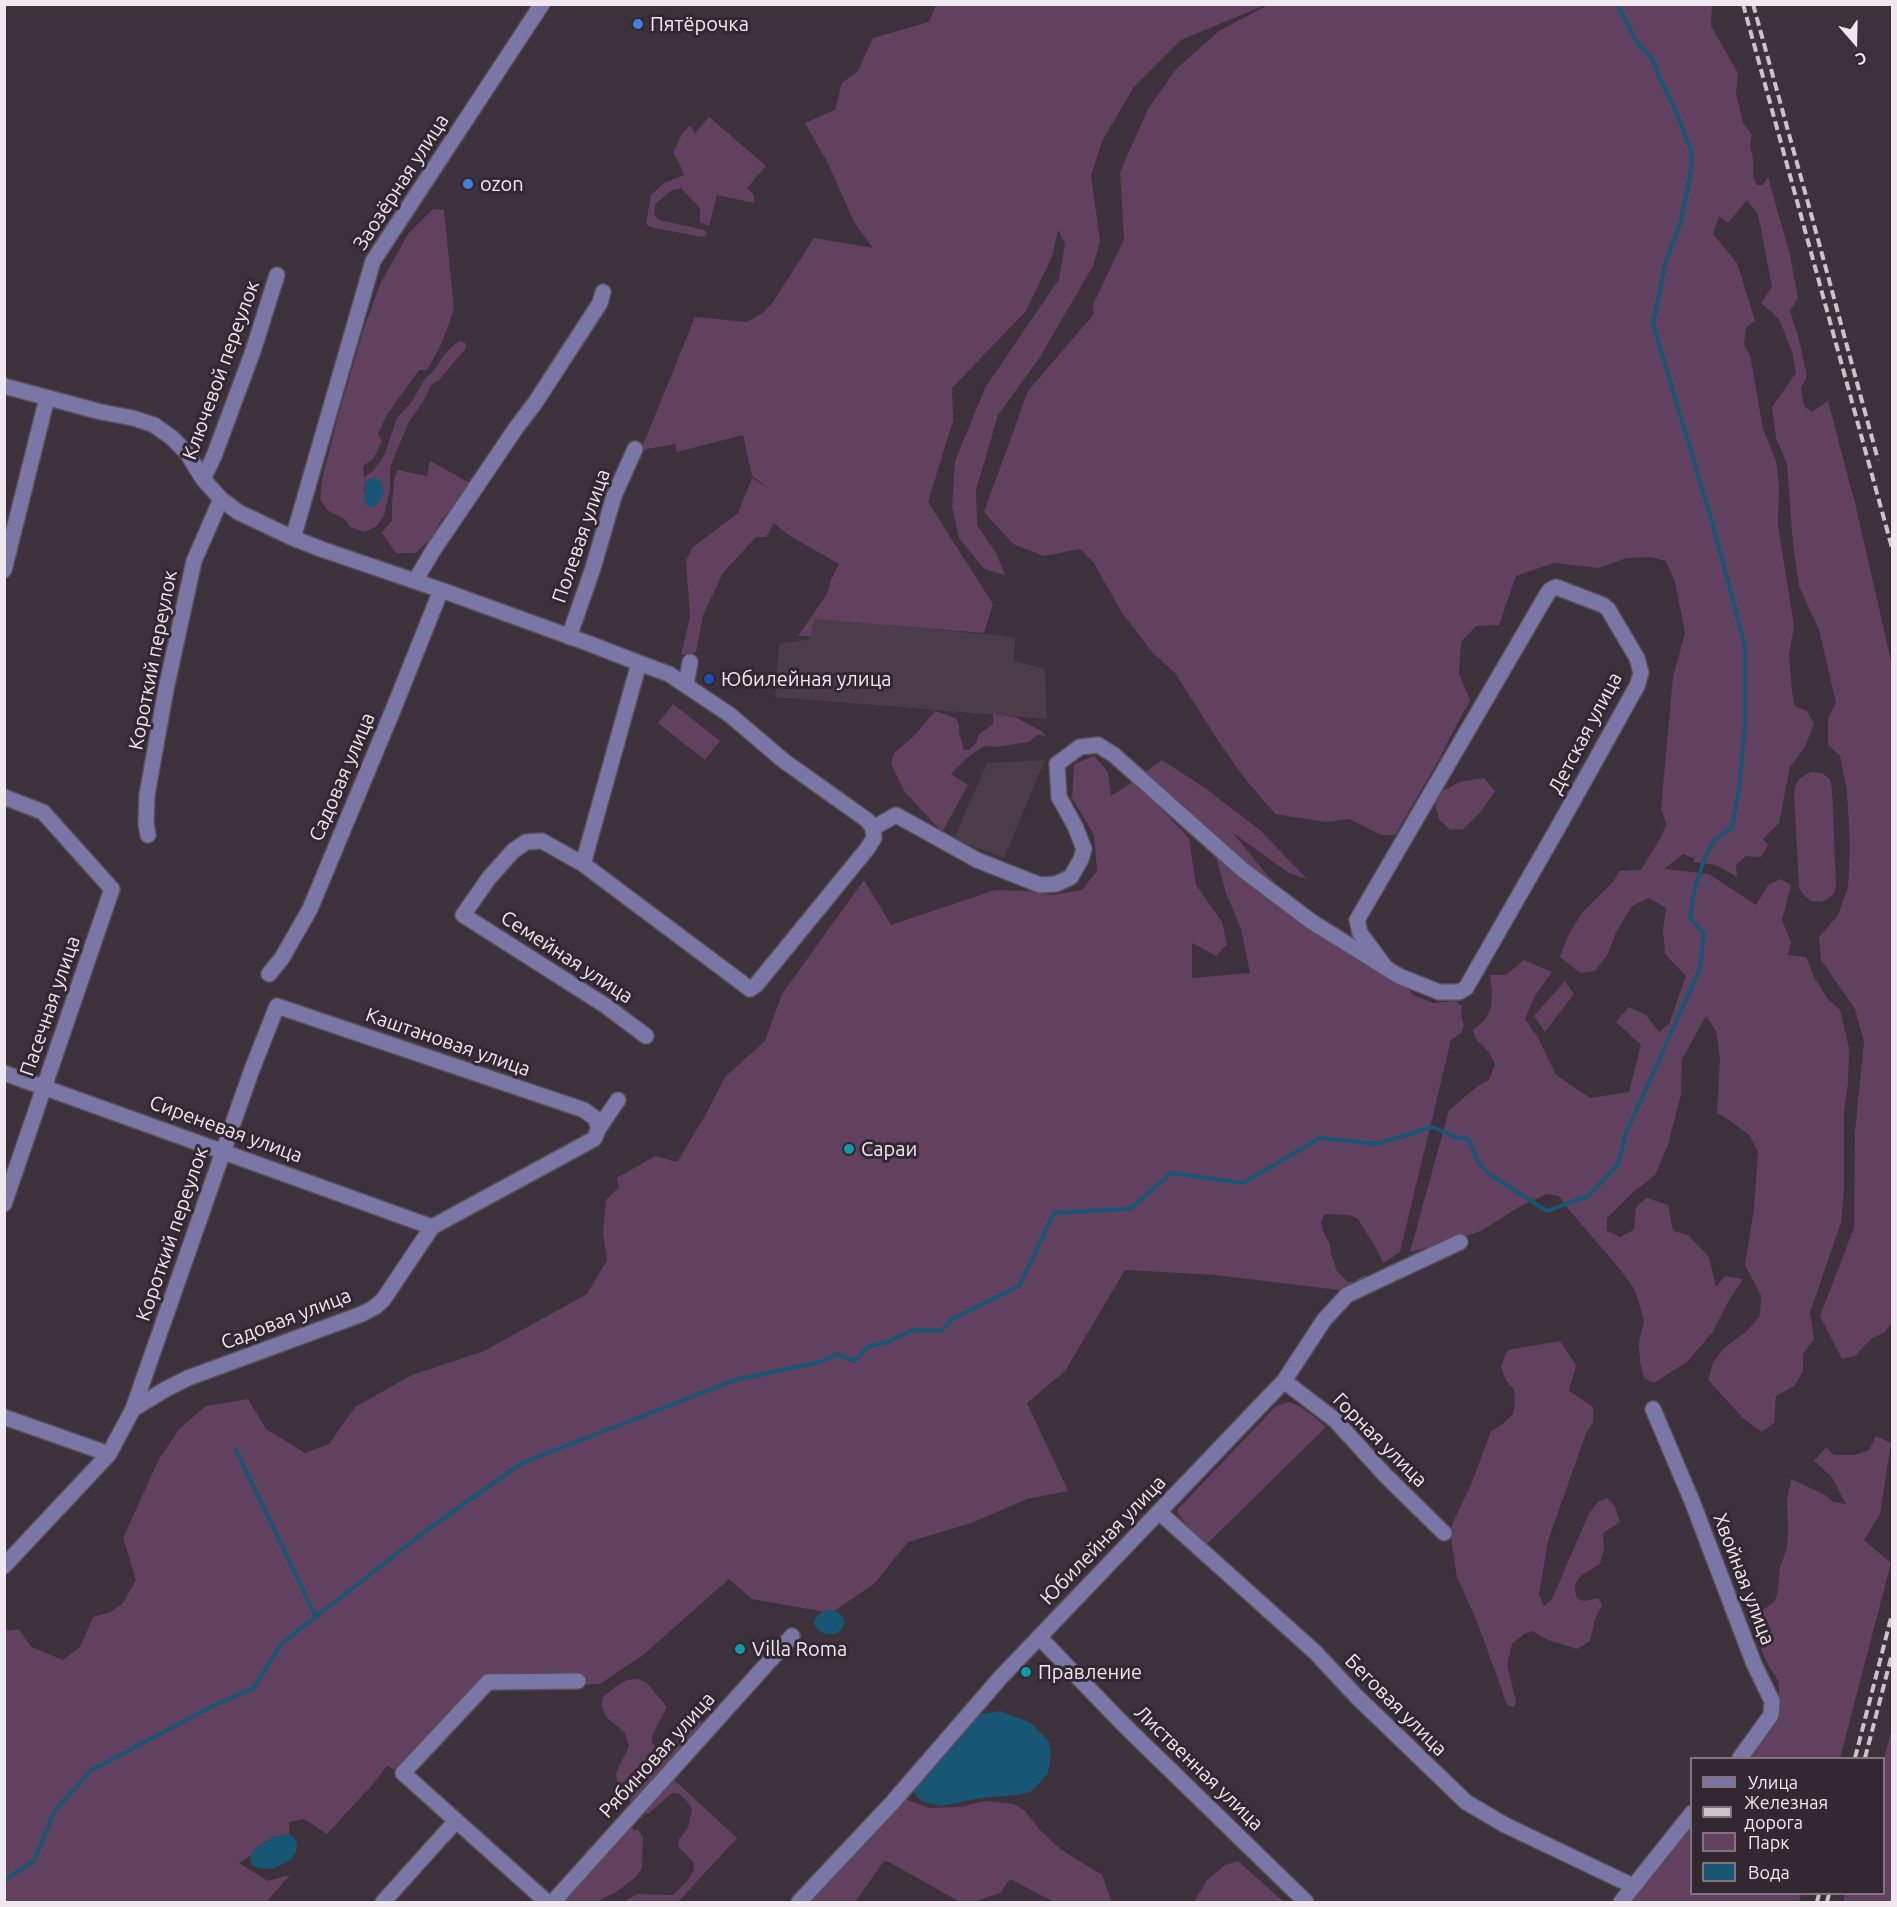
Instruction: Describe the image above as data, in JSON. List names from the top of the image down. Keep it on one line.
{"streets":{"street":["Заозёрная улица","Ключевой переулок","Полевая улица","Короткий переулок","Детская улица","Садовая улица","Семейная улица","Пасечная улица","Каштановая улица","Сиреневая улица","Горная улица","Юбилейная улица","Хвойная улица","Беговая улица","Рябиновая улица","Лиственная улица"]},"crossings":[["Короткий переулок","Садовая улица"],["Короткий переулок","Каштановая улица"],["Короткий переулок","Сиреневая улица"],["Садовая улица","Каштановая улица"],["Садовая улица","Сиреневая улица"],["Пасечная улица","Сиреневая улица"],["Горная улица","Юбилейная улица"],["Юбилейная улица","Беговая улица"],["Юбилейная улица","Лиственная улица"]],"places":["Пятёрочка","ozon","Юбилейная улица","Сараи","Villa Roma","Правление"],"legend":["Улица","Железная дорога","Парк","Вода"],"north":"bottom"}
